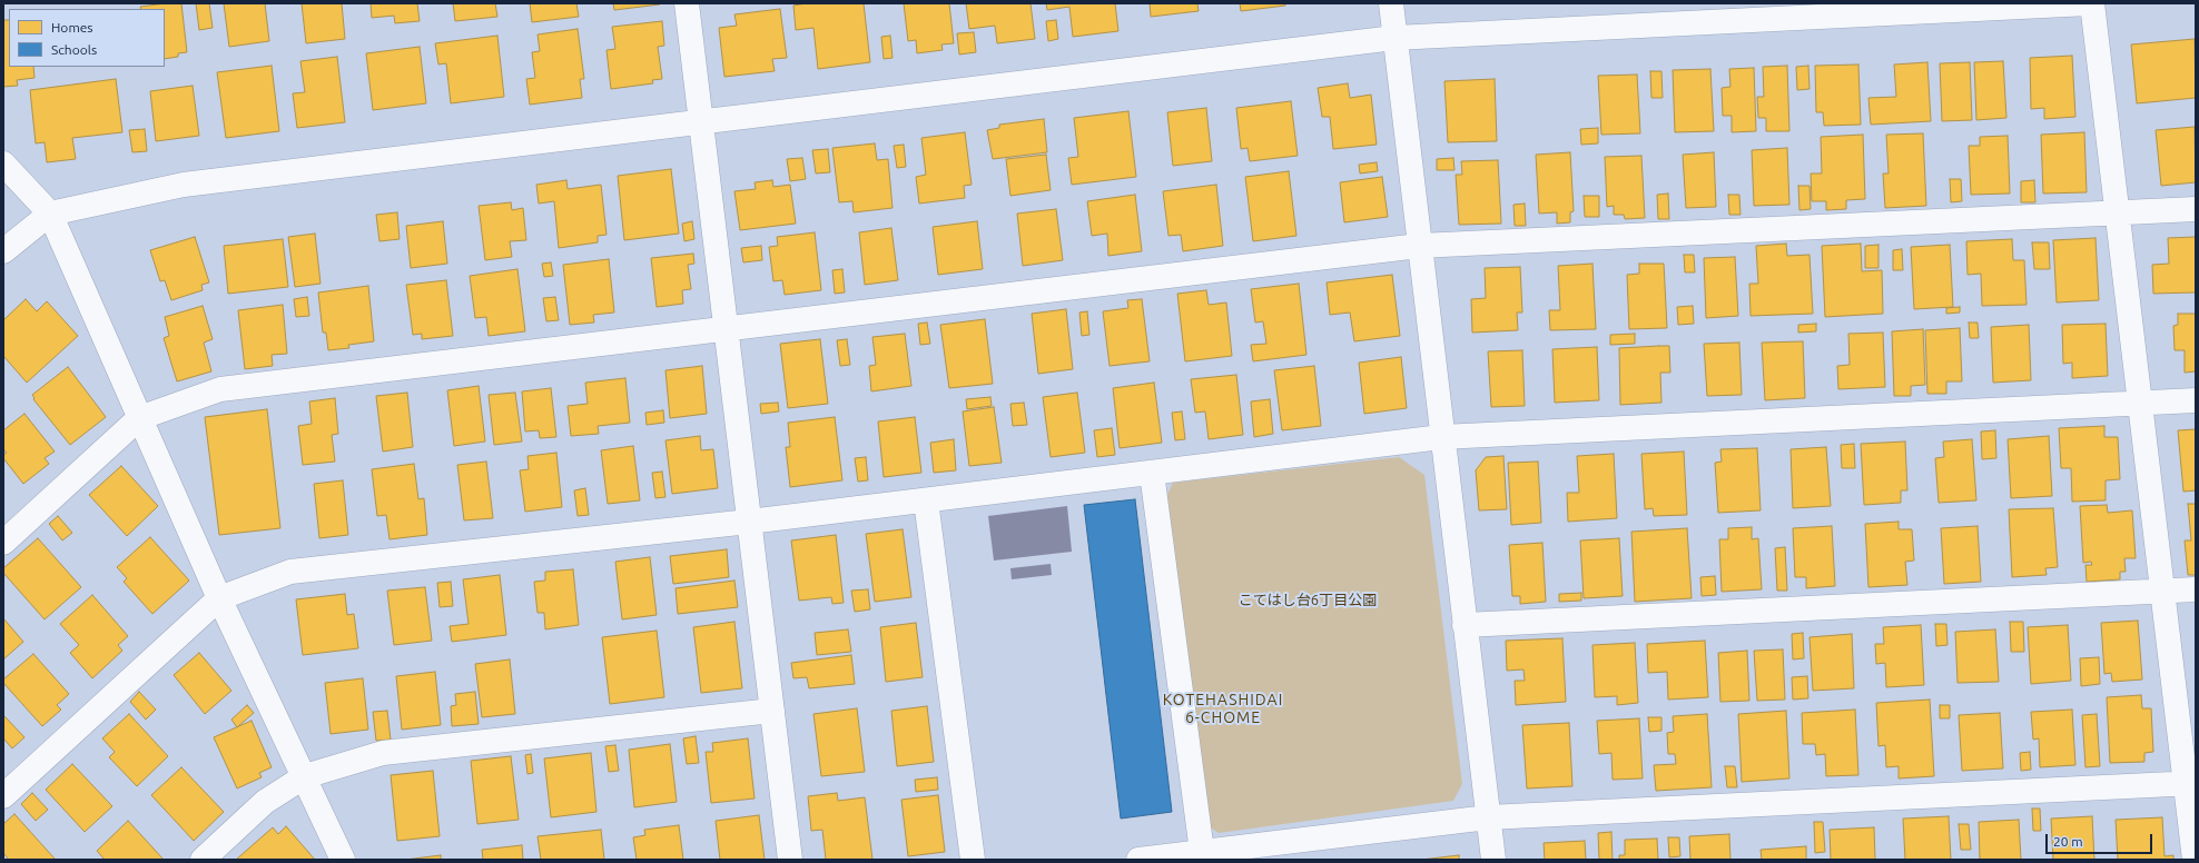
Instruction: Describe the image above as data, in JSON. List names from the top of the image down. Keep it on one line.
{"districts":["KOTEHASHIDAI 6-CHOME"],"parks":["こてはし台6丁目公園"],"legend":["Homes","Schools"],"scale_bar":"20 m"}
